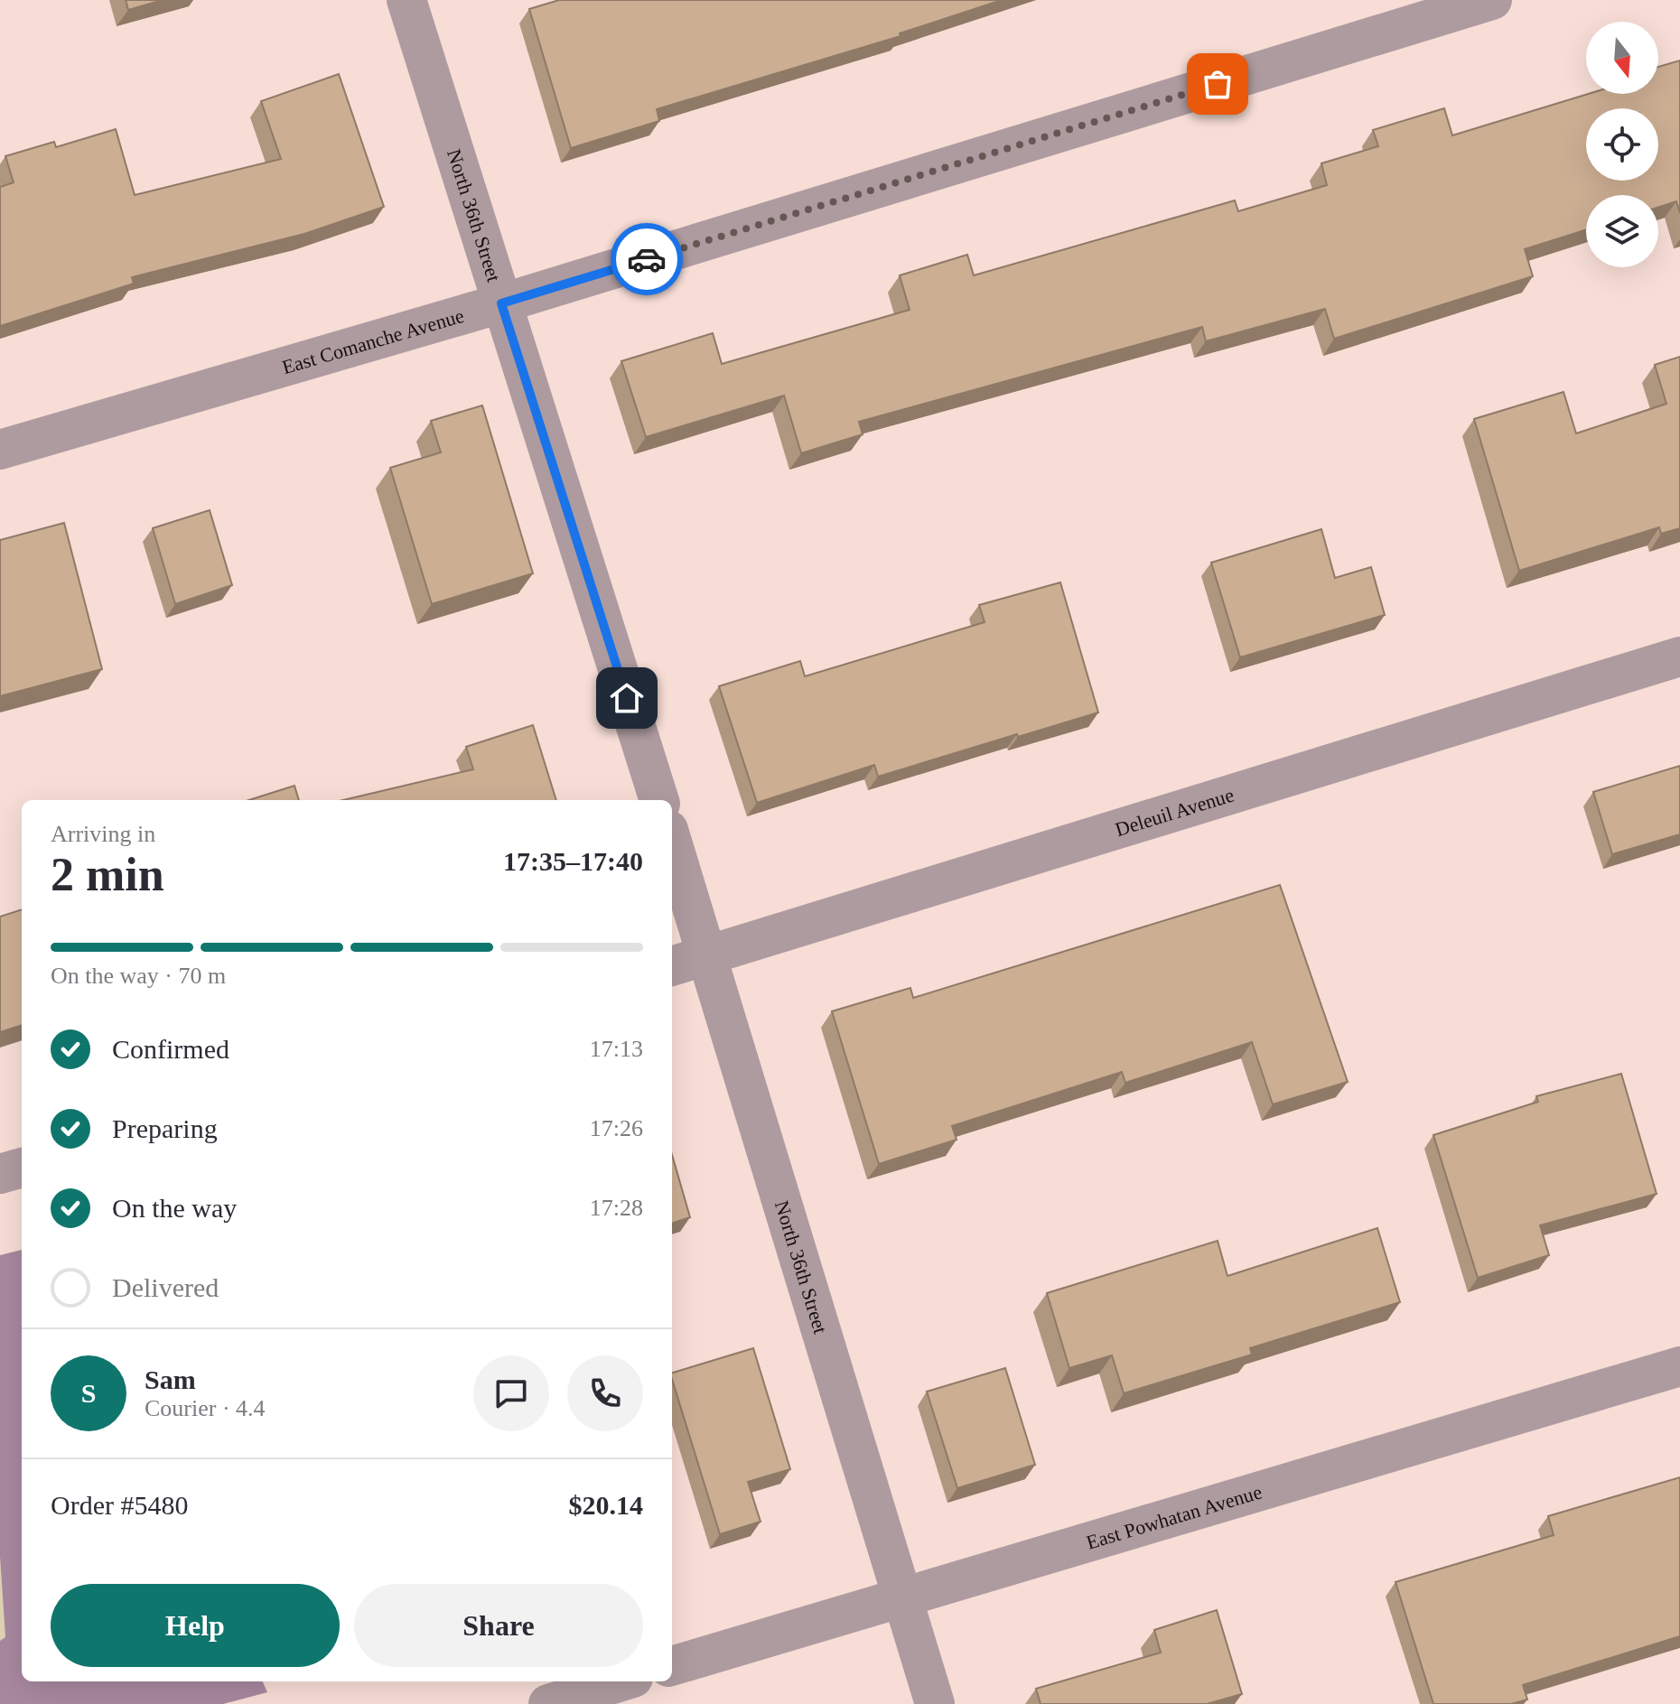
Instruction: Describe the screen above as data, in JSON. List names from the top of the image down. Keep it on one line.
{"streets":{"street":["North 36th Street","East Comanche Avenue","Deleuil Avenue","East Powhatan Avenue"]},"crossings":[["North 36th Street","East Comanche Avenue"],["North 36th Street","Deleuil Avenue"],["North 36th Street","East Powhatan Avenue"]],"north":"bottom","page":{"heading":["2 min","Arriving in","17:35–17:40"],"panel":["Sam","Courier · 4.4","Order #5480","$20.14"],"bar":"On the way · 70 m","list":[["Confirmed","17:13"],["Preparing","17:26"],["On the way","17:28"],"Delivered"],"round":"S","buttons":["Help","Share"]}}
